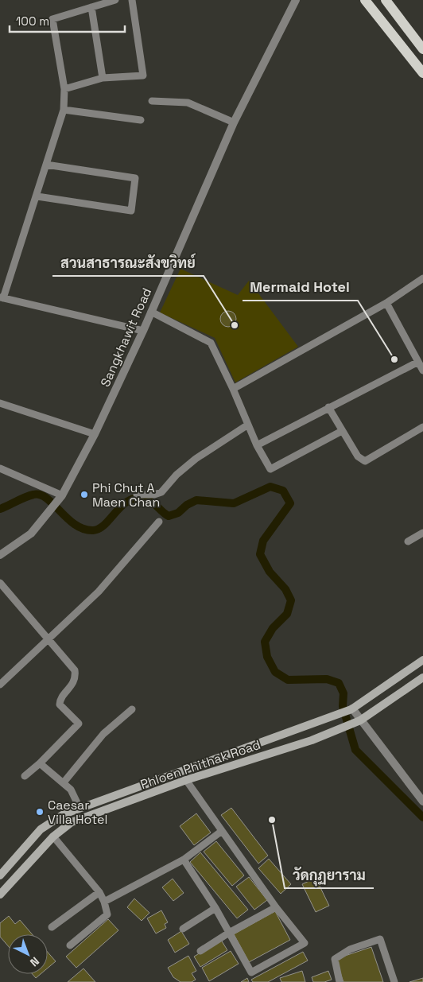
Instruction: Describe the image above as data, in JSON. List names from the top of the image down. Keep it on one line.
{"streets":{"main road":["Phloen Phithak Road"],"street":["Sangkhawit Road"]},"places":["สวนสาธารณะสังขวิทย์","Mermaid Hotel","Phi Chut A Maen Chan","Caesar Villa Hotel","วัดกุฏยาราม"],"scale_bar":"100 m","north":"bottom right"}
